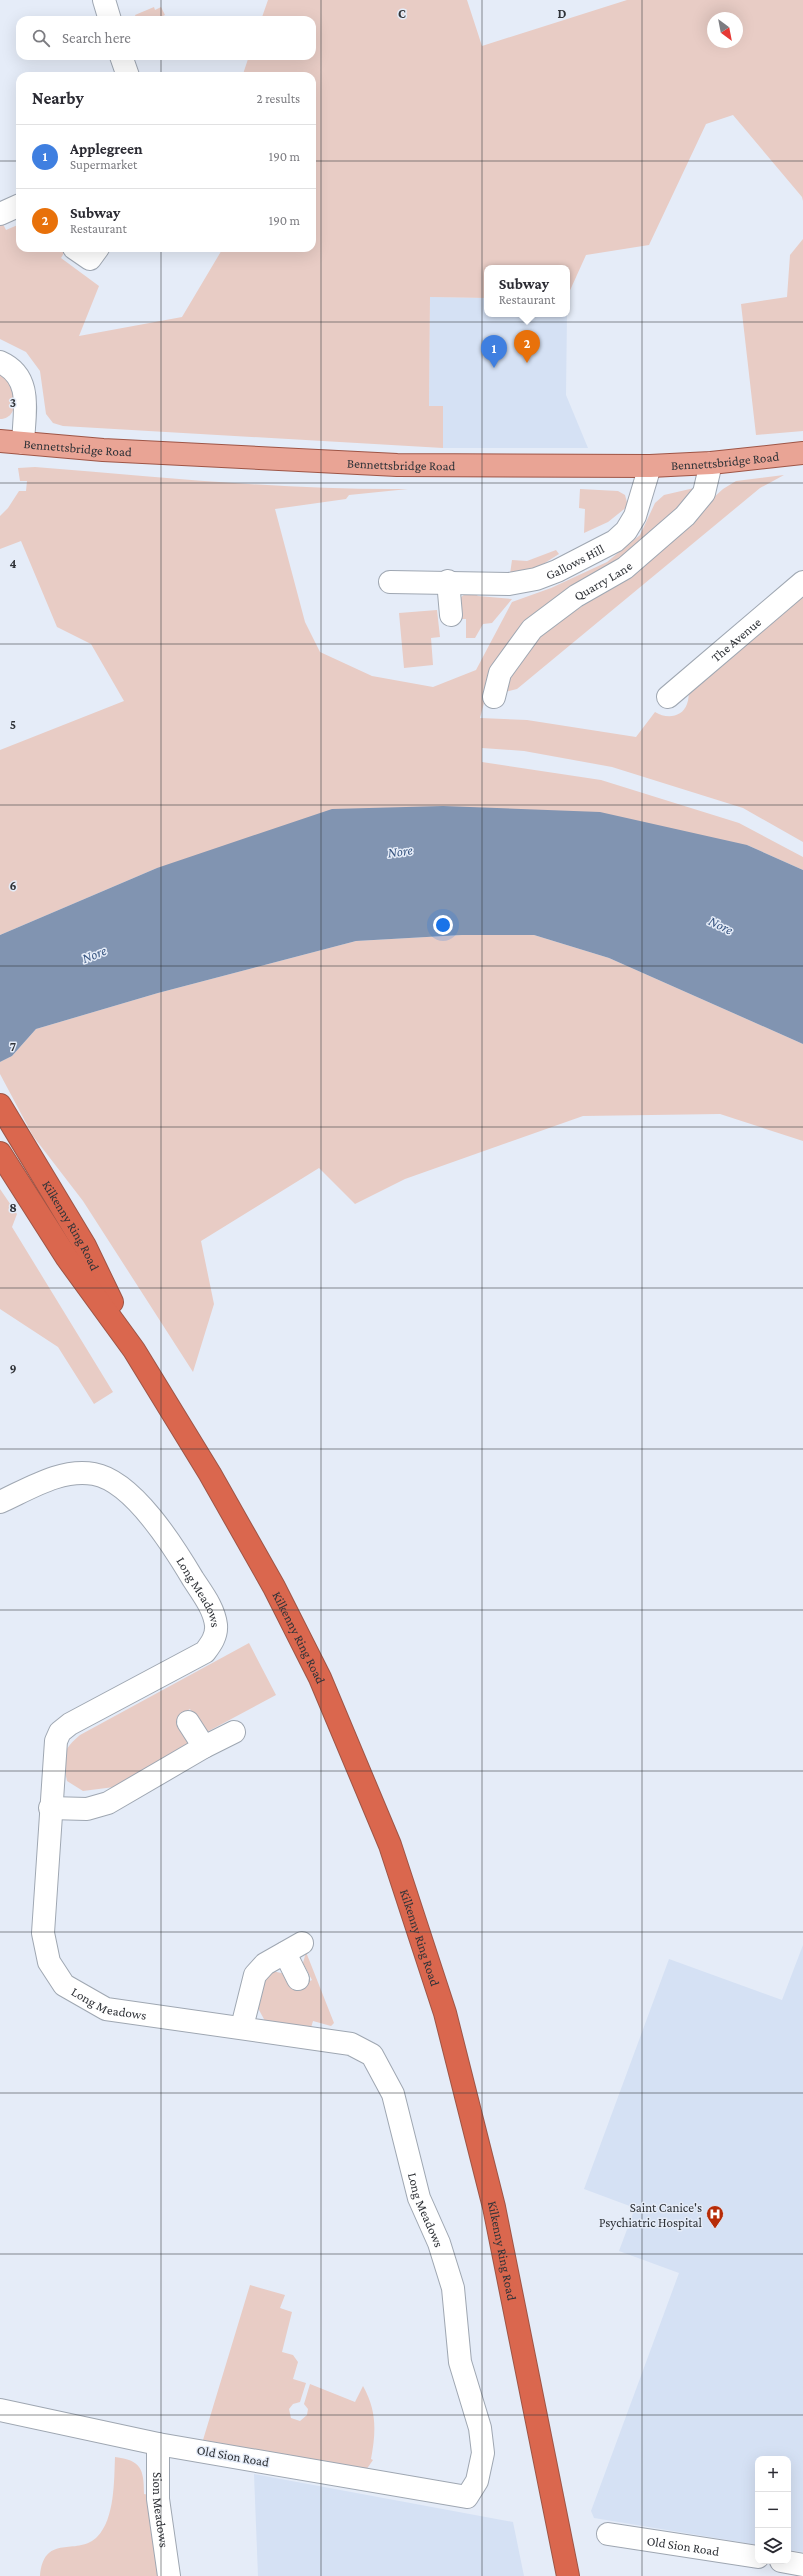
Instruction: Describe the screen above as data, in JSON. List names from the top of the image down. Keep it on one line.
{"streets":{"highway":["Kilkenny Ring Road"],"main road":["Bennettsbridge Road"],"street":["Gallows Hill","Quarry Lane","The Avenue","Long Meadows","Old Sion Road","Sion Meadows"]},"crossings":[["Bennettsbridge Road","Gallows Hill"],["Bennettsbridge Road","Quarry Lane"],["Long Meadows","Old Sion Road"],["Old Sion Road","Sion Meadows"]],"water":["Nore"],"places":{"hospital":["Saint Canice's Psychiatric Hospital"]},"north":"bottom right","page":{"search":"Search here","heading":["Nearby","2 results"],"list":[{"mark":"1","name":"Applegreen","note":"Supermarket","value":"190 m"},{"mark":"2","name":"Subway","note":"Restaurant","value":"190 m"}],"popup":["Subway","Restaurant"],"pins":["2","1"],"map_buttons":["+","−"]},"grid":{"columns":["C","D"],"rows":["3","4","5","6","7","8","9"]}}
